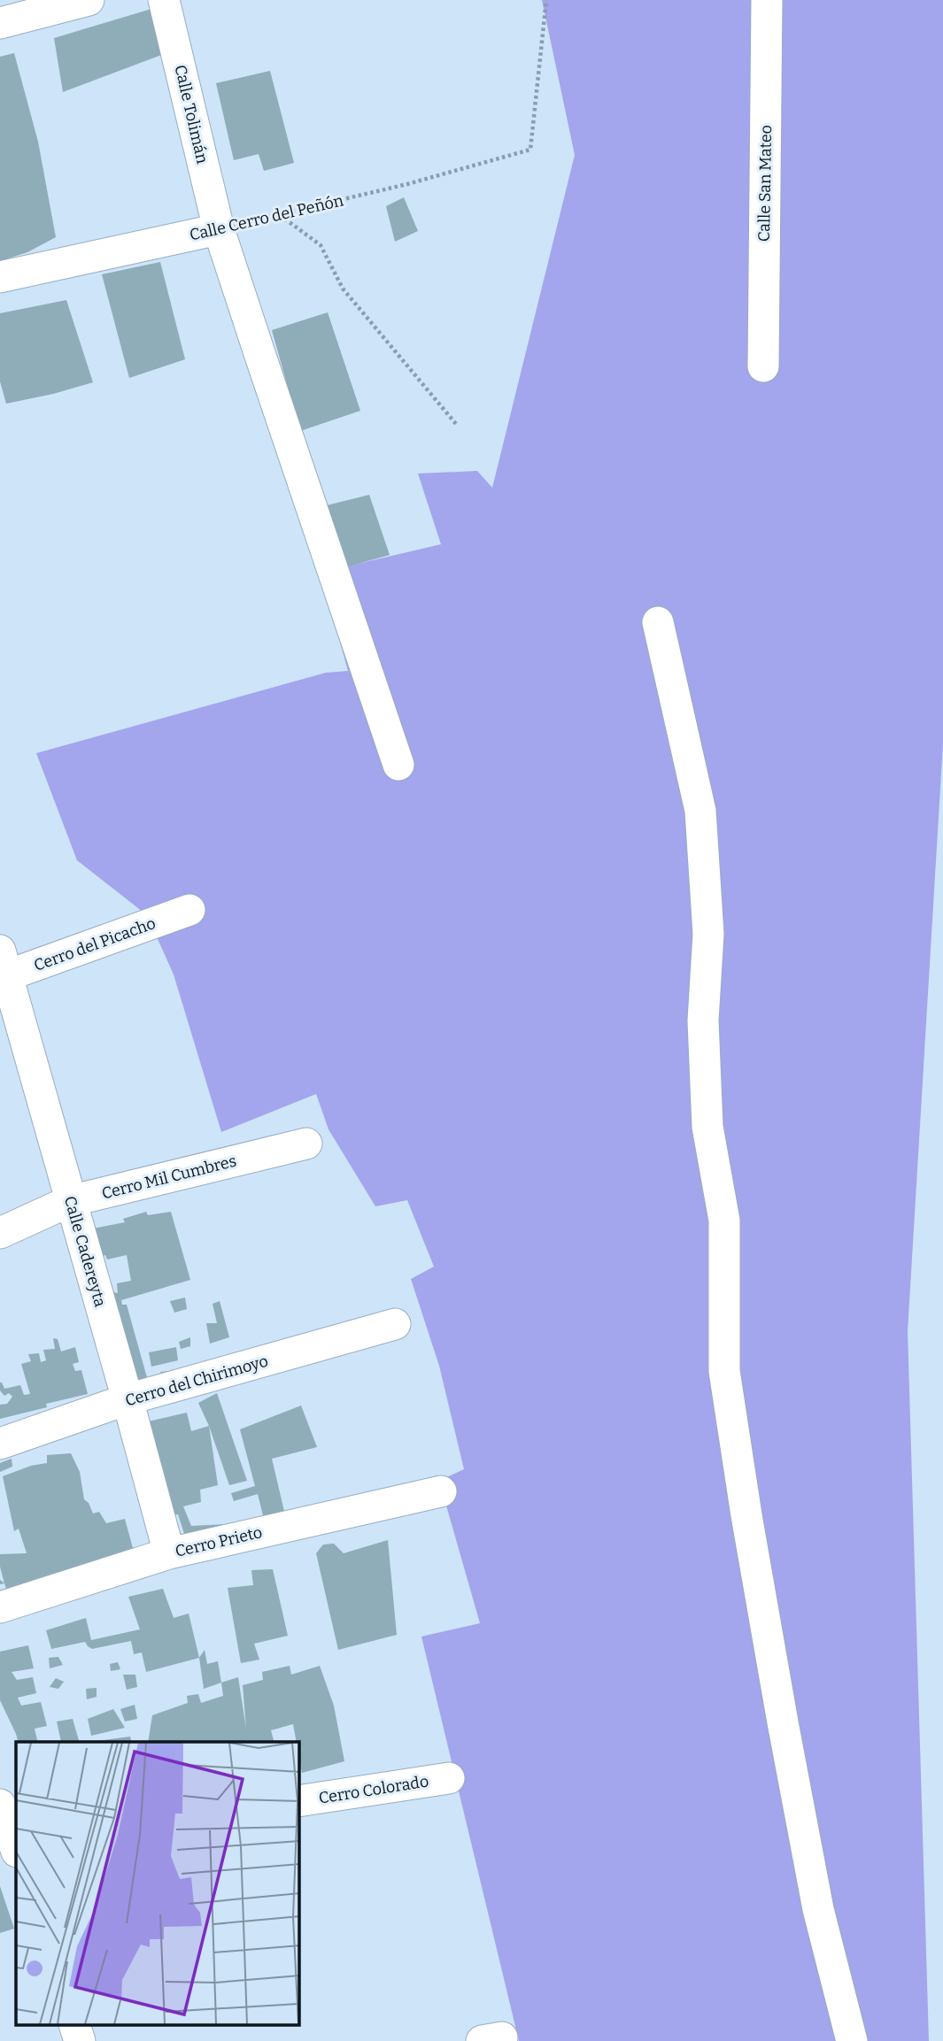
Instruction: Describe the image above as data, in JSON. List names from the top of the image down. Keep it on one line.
{"streets":{"street":["Calle Tolimán","Calle San Mateo","Calle Cerro del Peñón","Cerro del Picacho","Cerro Mil Cumbres","Calle Cadereyta","Cerro del Chirimoyo","Cerro Prieto","Cerro Colorado"]},"crossings":[["Calle Tolimán","Calle Cerro del Peñón"],["Cerro del Picacho","Calle Cadereyta"],["Cerro Mil Cumbres","Calle Cadereyta"],["Calle Cadereyta","Cerro del Chirimoyo"],["Calle Cadereyta","Cerro Prieto"]]}
